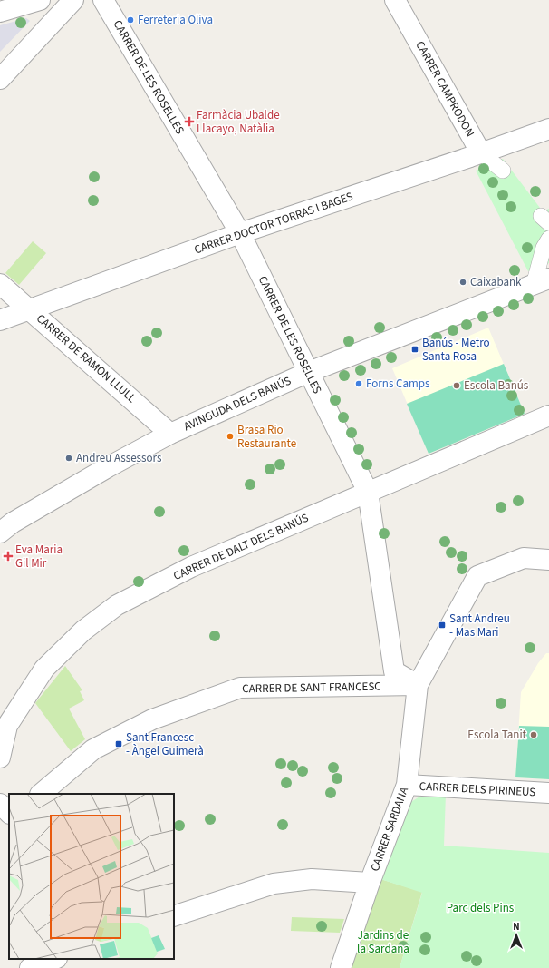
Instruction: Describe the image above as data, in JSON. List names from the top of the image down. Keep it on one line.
{"streets":{"street":["CARRER DE LES ROSELLES","CARRER CAMPRODON","CARRER DOCTOR TORRAS I BAGES","CARRER DE RAMON LLULL","AVINGUDA DELS BANÚS","CARRER DE DALT DELS BANÚS","CARRER DE SANT FRANCESC","CARRER DELS PIRINEUS","CARRER SARDANA"]},"crossings":[["CARRER DE LES ROSELLES","CARRER DOCTOR TORRAS I BAGES"],["CARRER DE LES ROSELLES","AVINGUDA DELS BANÚS"],["CARRER DE LES ROSELLES","CARRER DE DALT DELS BANÚS"],["CARRER DE LES ROSELLES","CARRER DE SANT FRANCESC"],["CARRER DE LES ROSELLES","CARRER SARDANA"],["CARRER CAMPRODON","CARRER DOCTOR TORRAS I BAGES"],["CARRER DOCTOR TORRAS I BAGES","CARRER DE RAMON LLULL"],["CARRER DE RAMON LLULL","AVINGUDA DELS BANÚS"],["CARRER DE SANT FRANCESC","CARRER SARDANA"],["CARRER DELS PIRINEUS","CARRER SARDANA"]],"parks":["Parc dels Pins","Jardins de la Sardana"],"places":{"other":["Ferreteria Oliva","Caixabank","Forns Camps","Escola Banús","Brasa Rio Restaurante","Andreu Assessors","Escola Tanit"],"health":["Farmàcia Ubalde Llacayo, Natàlia","Eva Maria Gil Mir"],"transit":["Banús - Metro Santa Rosa","Sant Andreu - Mas Mari","Sant Francesc - Àngel Guimerà"]},"north":"top"}
